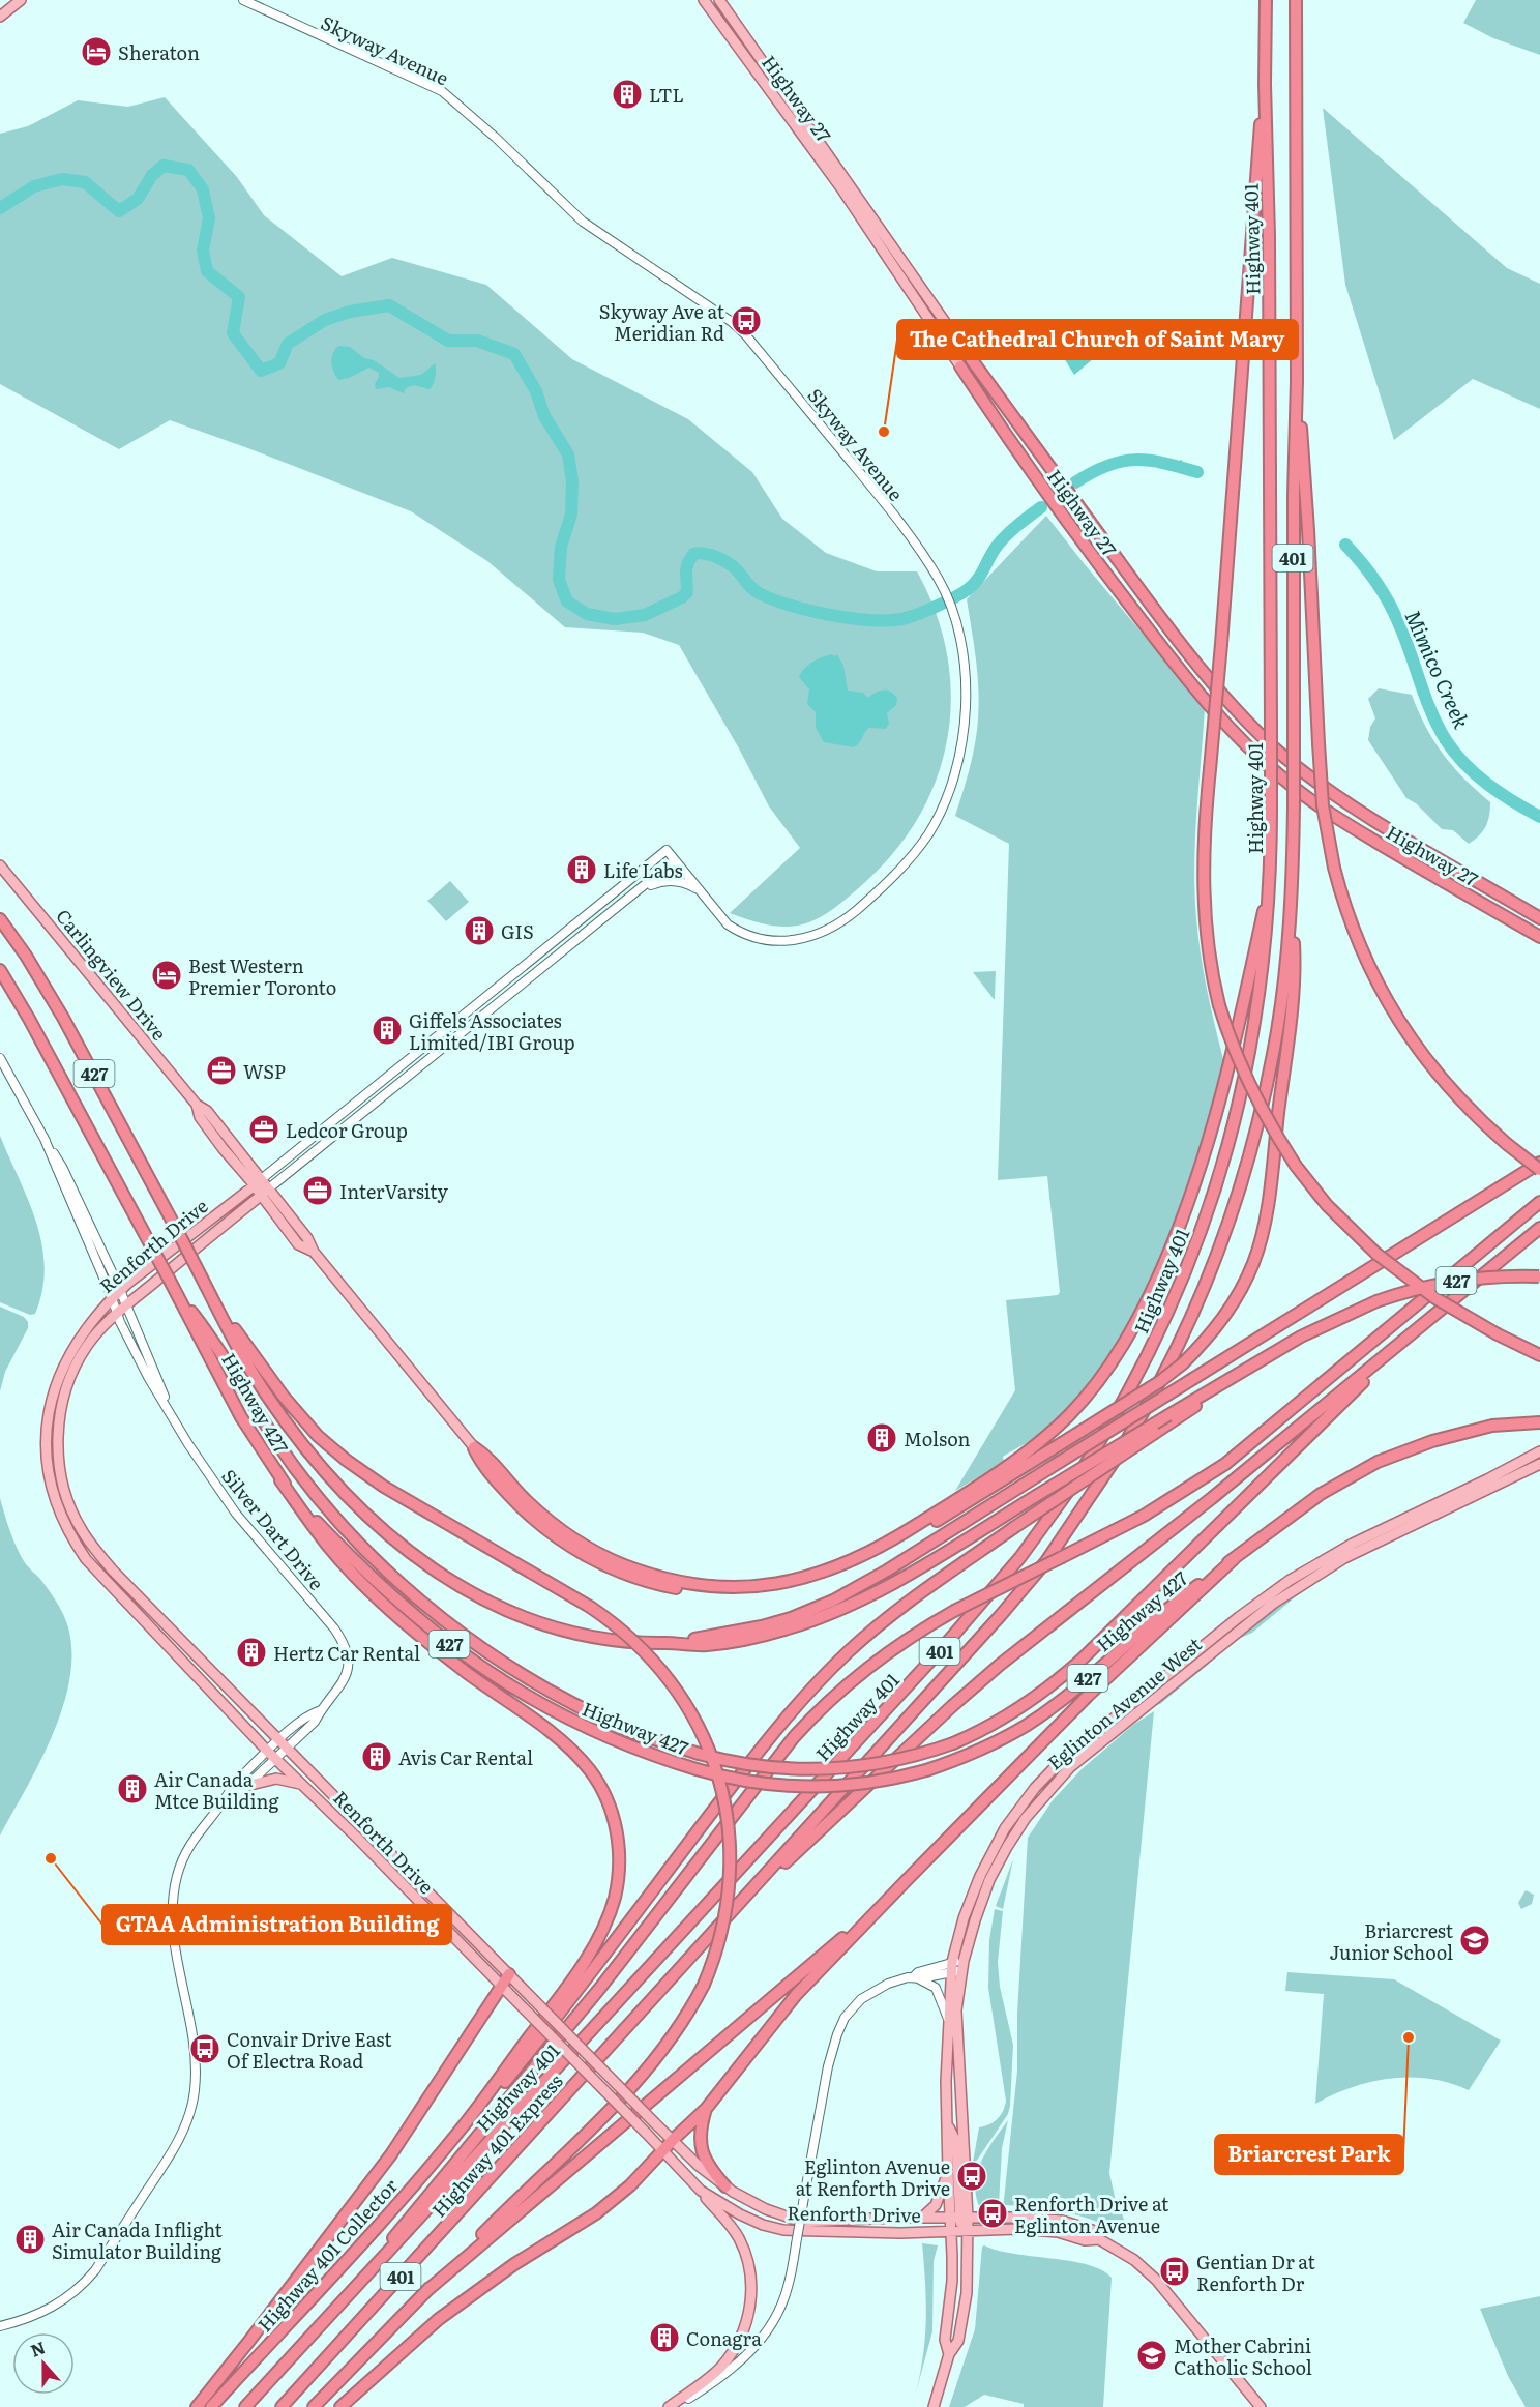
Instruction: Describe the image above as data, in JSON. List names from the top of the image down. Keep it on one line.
{"streets":{"highway":["Highway 27","Highway 401","401","427","Highway 427","Highway 401 Express","Highway 401 Collector"],"main road":["Carlingview Drive","Renforth Drive","Eglinton Avenue West"],"street":["Skyway Avenue","Silver Dart Drive"]},"crossings":[["Skyway Avenue","Carlingview Drive"],["Skyway Avenue","Renforth Drive"],["Highway 401","401"],["Highway 401","Highway 401 Express"],["Carlingview Drive","Renforth Drive"],["Renforth Drive","Silver Dart Drive"],["Renforth Drive","Eglinton Avenue West"]],"water":["Mimico Creek"],"places":{"hotel":["Sheraton","Best Western Premier Toronto"],"building":["LTL","Life Labs","GIS","Giffels Associates Limited/IBI Group","Molson","Hertz Car Rental","Avis Car Rental","Air Canada Mtce Building","Air Canada Inflight Simulator Building","Conagra"],"bus stop":["Skyway Ave at Meridian Rd","Convair Drive East Of Electra Road","Eglinton Avenue at Renforth Drive","Renforth Drive at Eglinton Avenue","Gentian Dr at Renforth Dr"],"other":["The Cathedral Church of Saint Mary","GTAA Administration Building","Briarcrest Park"],"office":["WSP","Ledcor Group","InterVarsity"],"school or university":["Briarcrest Junior School","Mother Cabrini Catholic School"]},"north":"top"}
